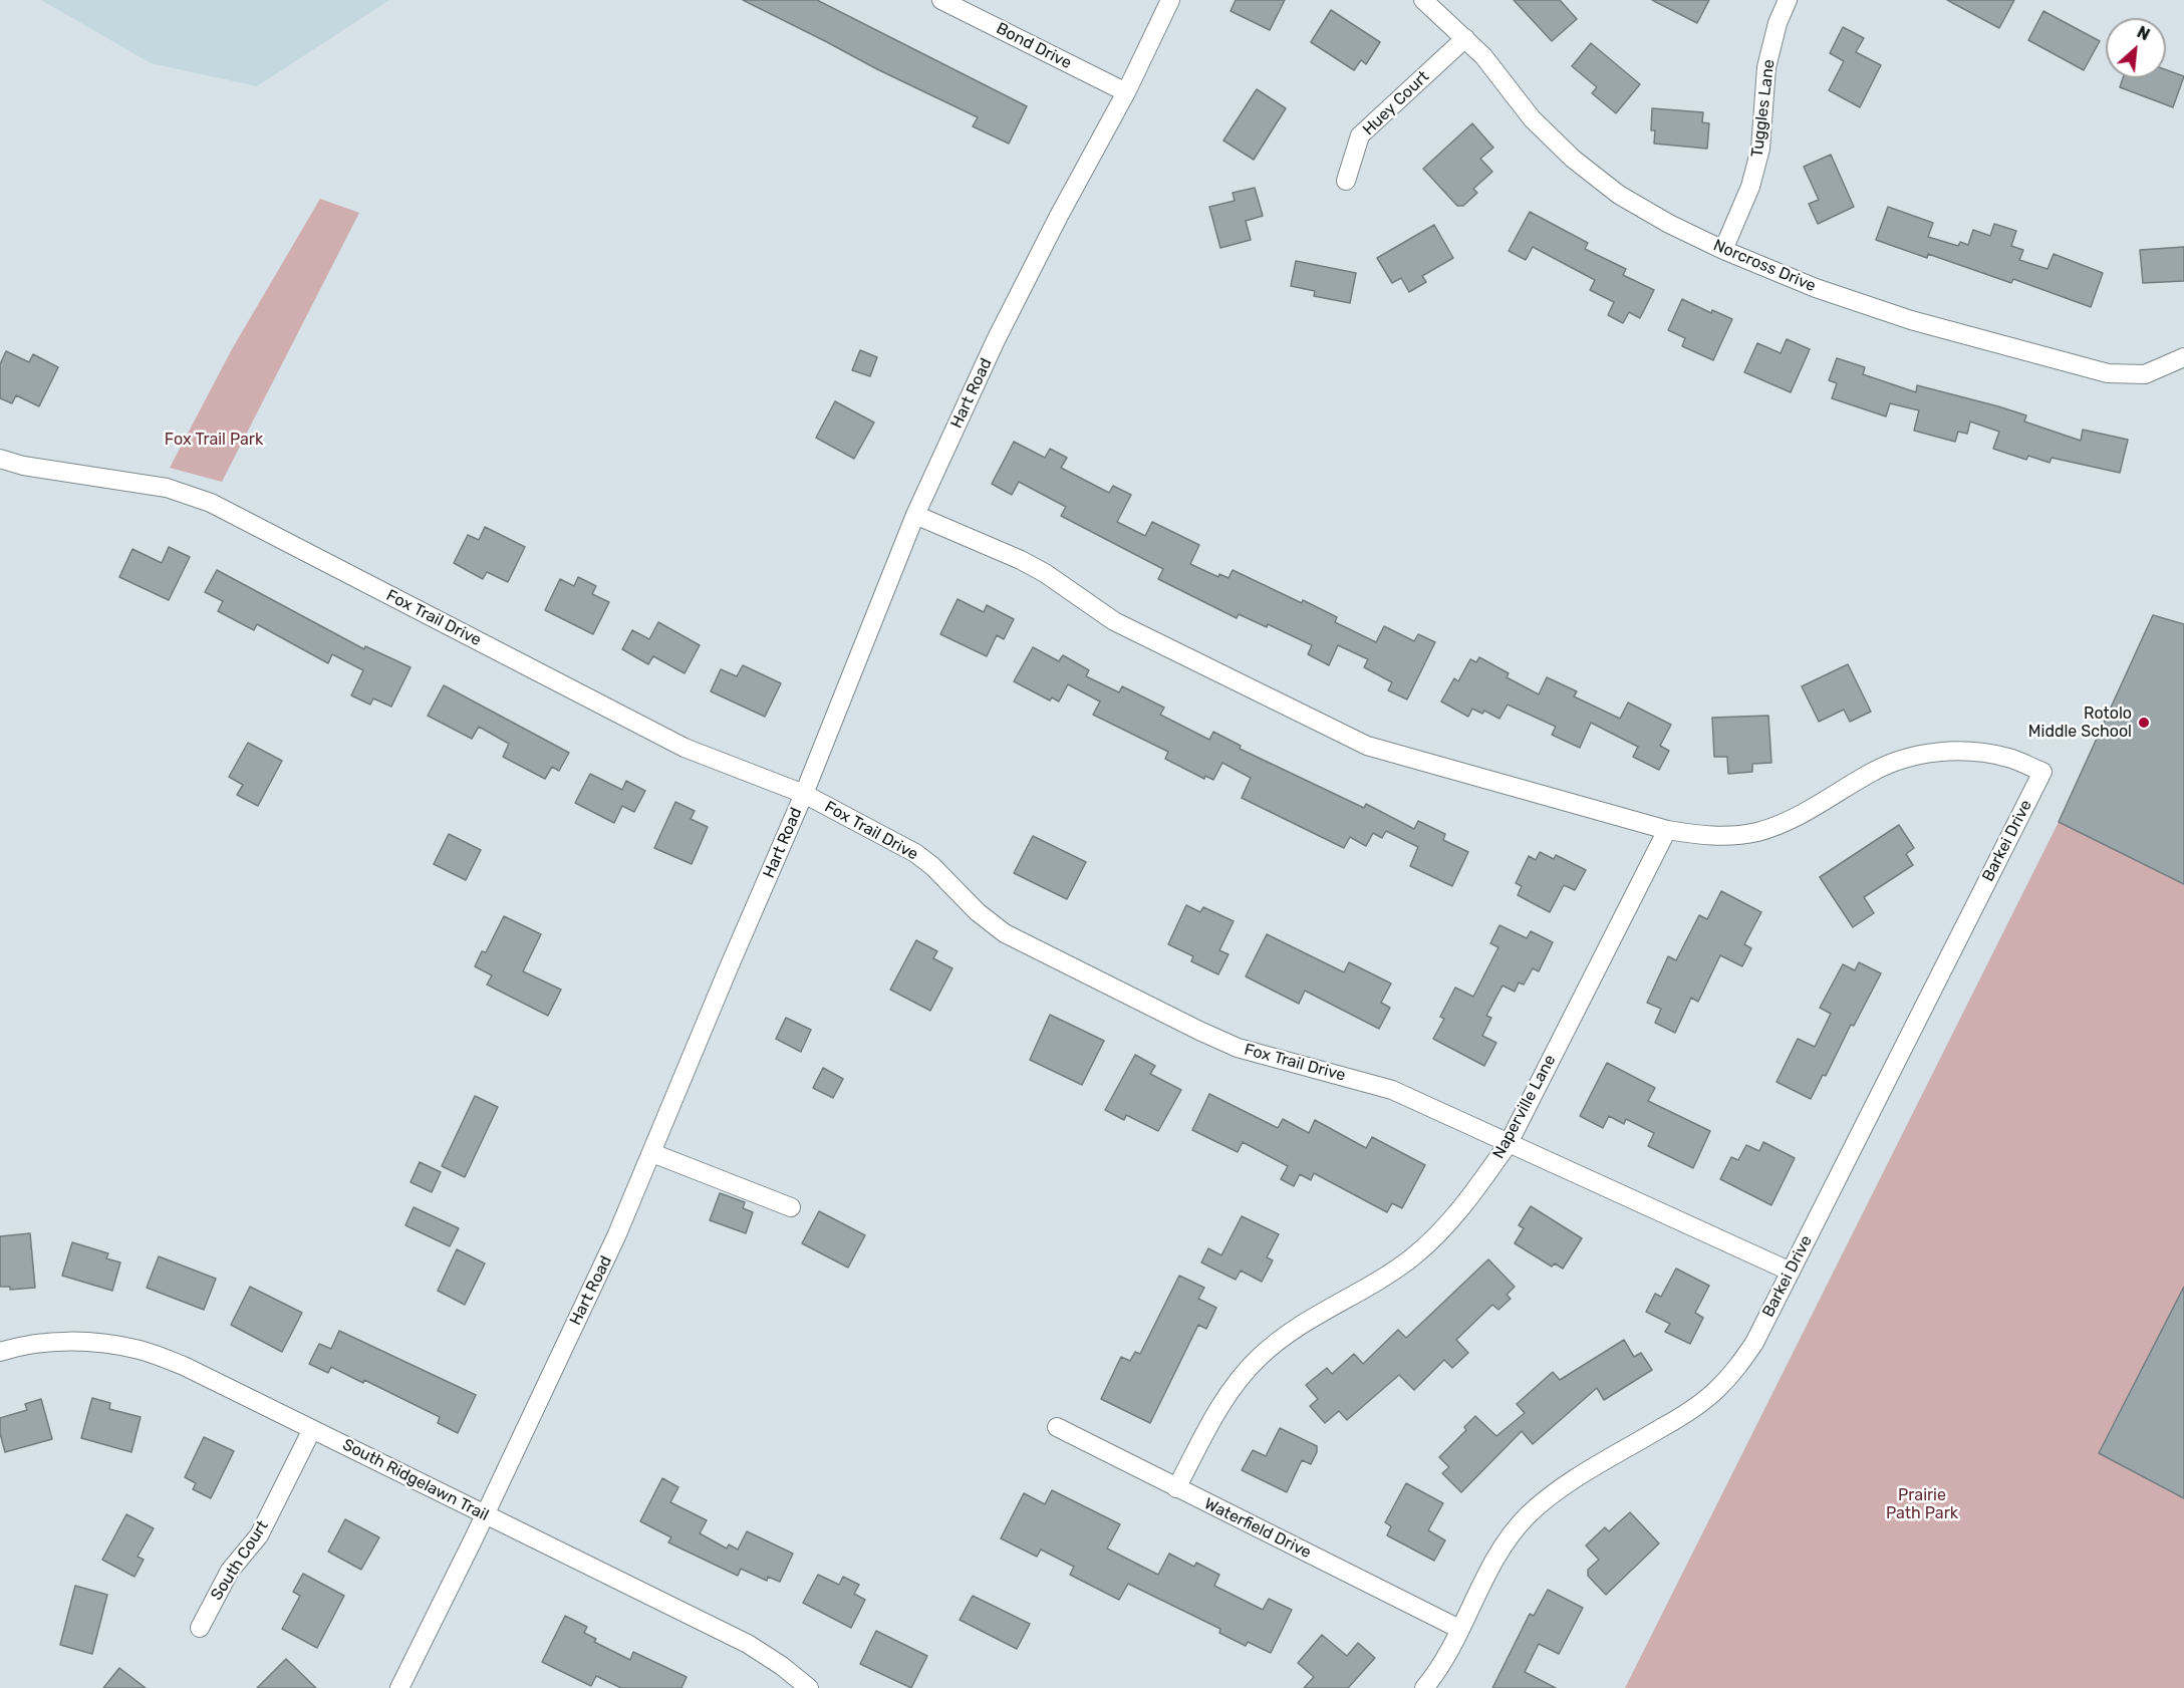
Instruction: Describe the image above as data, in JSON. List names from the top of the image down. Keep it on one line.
{"streets":{"street":["Bond Drive","Huey Court","Tuggles Lane","Norcross Drive","Hart Road","Fox Trail Drive","Barkei Drive","Naperville Lane","South Ridgelawn Trail","Waterfield Drive","South Court"]},"crossings":[["Bond Drive","Hart Road"],["Huey Court","Norcross Drive"],["Tuggles Lane","Norcross Drive"],["Hart Road","Fox Trail Drive"],["Hart Road","South Ridgelawn Trail"],["Fox Trail Drive","Barkei Drive"],["Fox Trail Drive","Naperville Lane"],["Barkei Drive","Naperville Lane"],["Barkei Drive","Waterfield Drive"],["Naperville Lane","Waterfield Drive"],["South Ridgelawn Trail","South Court"]],"parks":["Fox Trail Park","Prairie Path Park"],"places":["Rotolo Middle School"],"north":"top right"}
